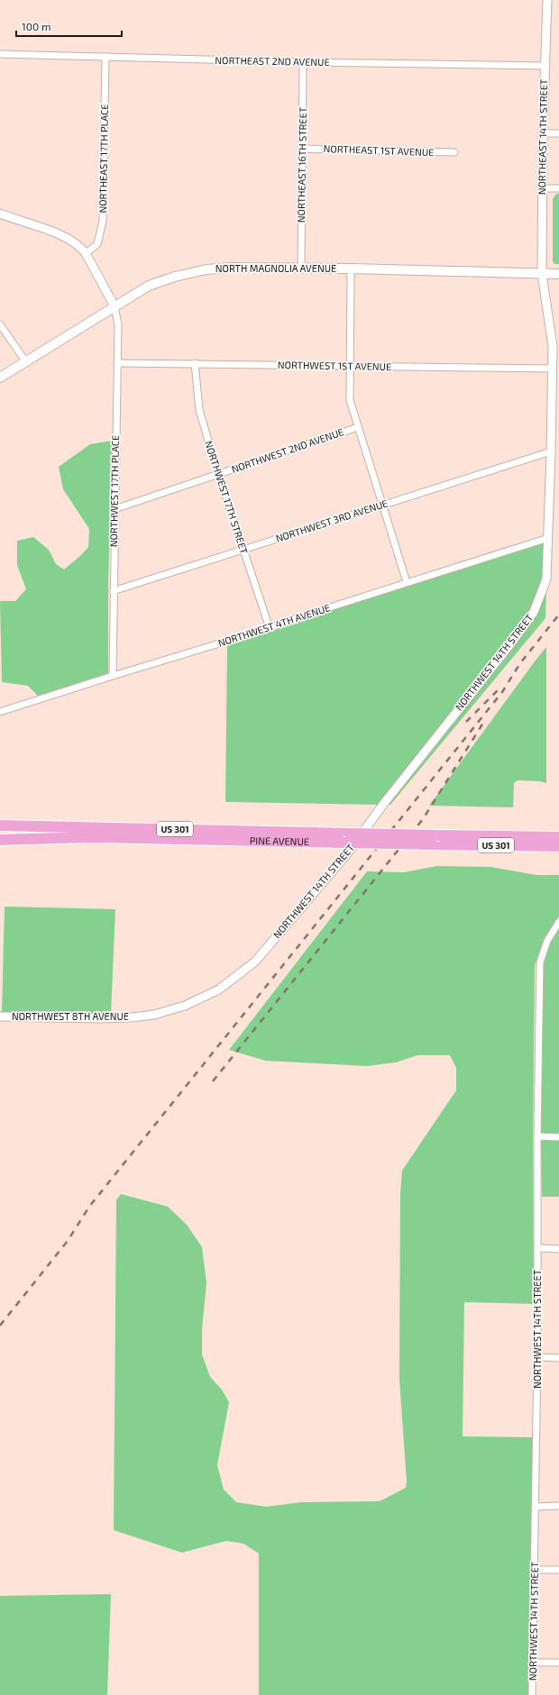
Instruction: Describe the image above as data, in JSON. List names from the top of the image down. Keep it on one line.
{"streets":{"highway":["US 301","PINE AVENUE"],"main road":["NORTH MAGNOLIA AVENUE"],"street":["NORTHEAST 2ND AVENUE","NORTHEAST 14TH STREET","NORTHEAST 1ST AVENUE","NORTHEAST 17TH PLACE","NORTHEAST 16TH STREET","NORTHWEST 1ST AVENUE","NORTHWEST 2ND AVENUE","NORTHWEST 17TH PLACE","NORTHWEST 17TH STREET","NORTHWEST 3RD AVENUE","NORTHWEST 4TH AVENUE","NORTHWEST 14TH STREET","NORTHWEST 8TH AVENUE"]},"crossings":[["NORTHEAST 2ND AVENUE","NORTHEAST 14TH STREET"],["NORTHEAST 2ND AVENUE","NORTHEAST 17TH PLACE"],["NORTHEAST 2ND AVENUE","NORTHEAST 16TH STREET"],["NORTHEAST 14TH STREET","NORTH MAGNOLIA AVENUE"],["NORTHEAST 14TH STREET","NORTHWEST 14TH STREET"],["NORTHEAST 1ST AVENUE","NORTHEAST 16TH STREET"],["NORTHEAST 16TH STREET","NORTH MAGNOLIA AVENUE"],["NORTH MAGNOLIA AVENUE","NORTHWEST 17TH PLACE"],["NORTH MAGNOLIA AVENUE","NORTHWEST 14TH STREET"],["NORTHWEST 1ST AVENUE","NORTHWEST 17TH PLACE"],["NORTHWEST 1ST AVENUE","NORTHWEST 17TH STREET"],["NORTHWEST 1ST AVENUE","NORTHWEST 14TH STREET"],["NORTHWEST 2ND AVENUE","NORTHWEST 17TH PLACE"],["NORTHWEST 2ND AVENUE","NORTHWEST 17TH STREET"],["NORTHWEST 17TH PLACE","NORTHWEST 3RD AVENUE"],["NORTHWEST 17TH PLACE","NORTHWEST 4TH AVENUE"],["NORTHWEST 17TH STREET","NORTHWEST 3RD AVENUE"],["NORTHWEST 17TH STREET","NORTHWEST 4TH AVENUE"],["NORTHWEST 3RD AVENUE","NORTHWEST 14TH STREET"],["NORTHWEST 4TH AVENUE","NORTHWEST 14TH STREET"],["NORTHWEST 14TH STREET","NORTHWEST 8TH AVENUE"]],"scale_bar":"100 m"}
